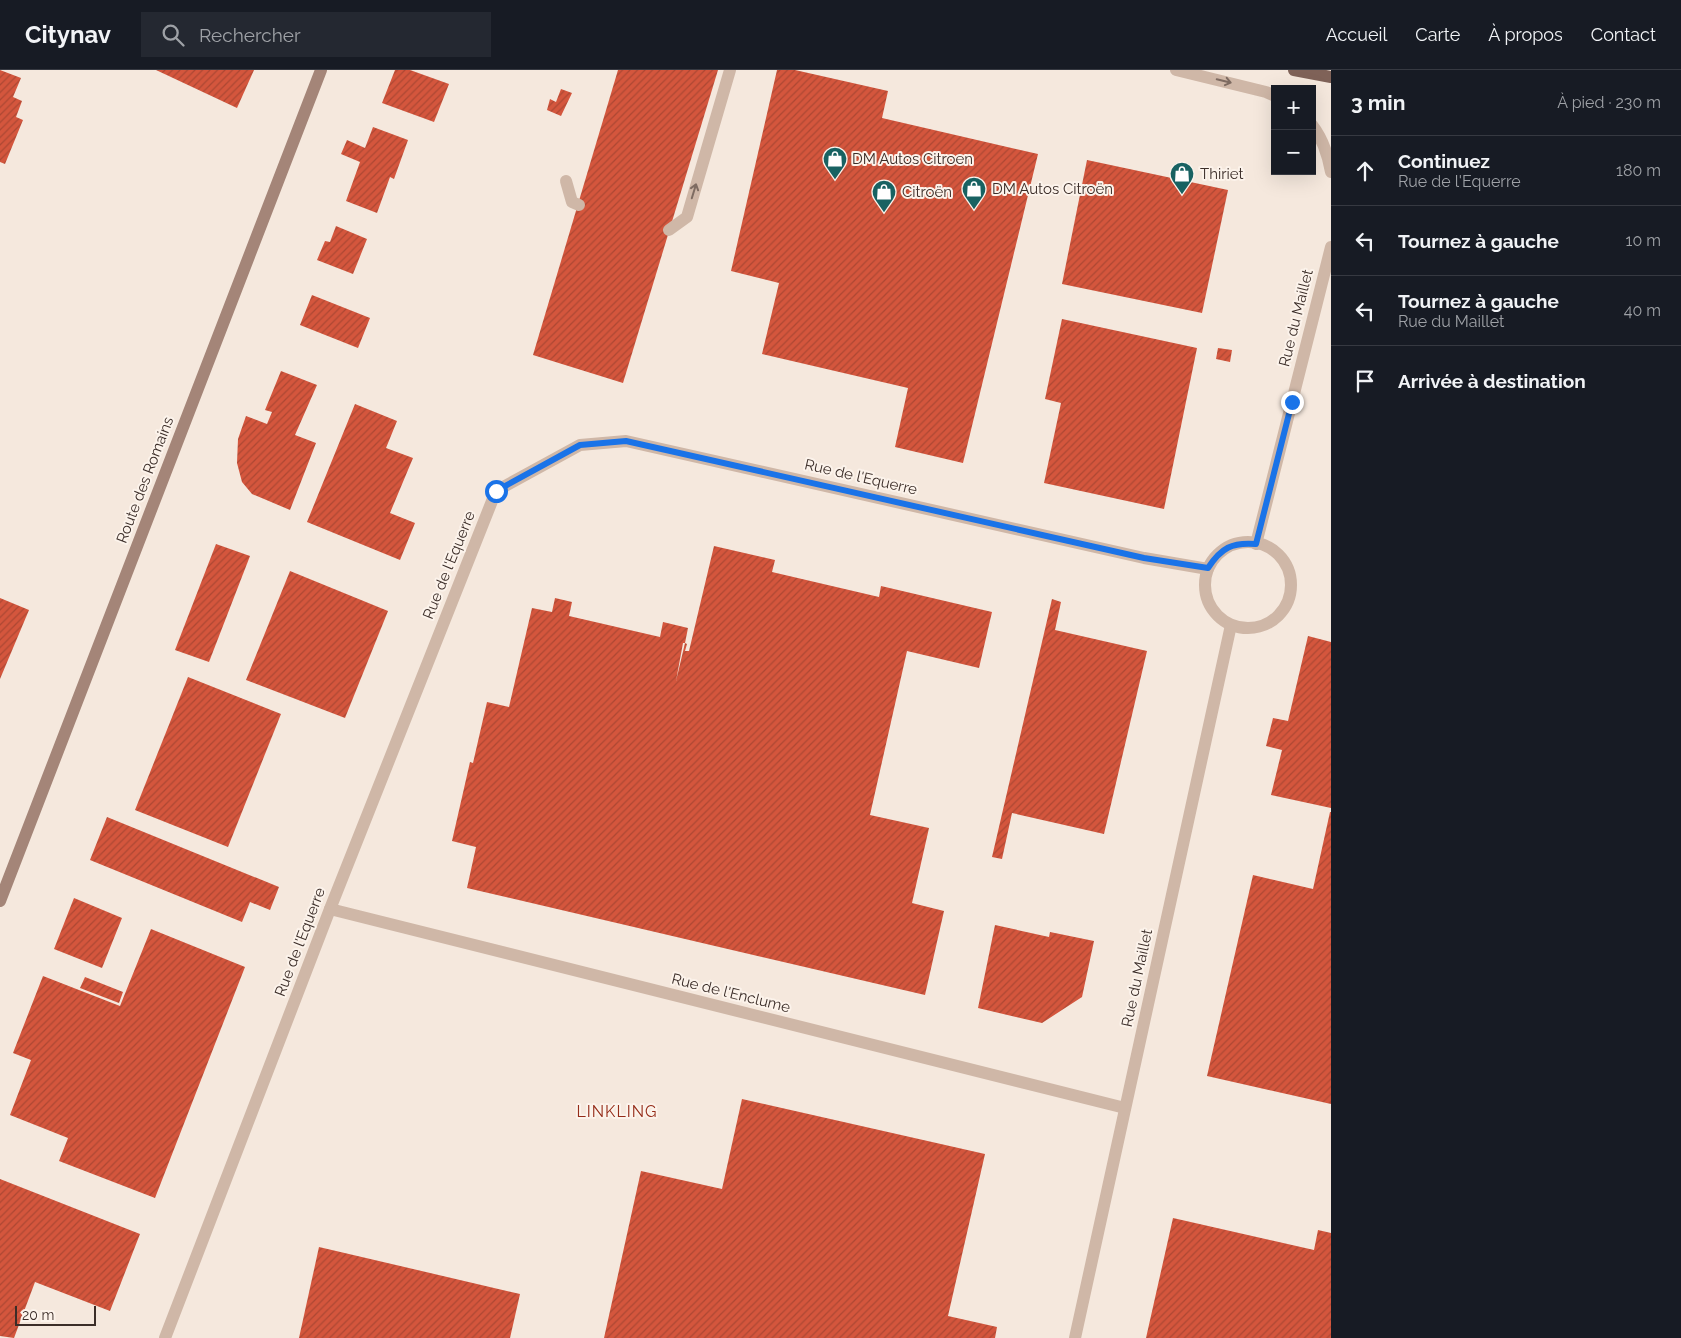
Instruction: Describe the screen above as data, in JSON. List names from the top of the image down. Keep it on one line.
{"streets":{"street":["Rue du Maillet","Rue de l'Equerre","Route des Romains","Rue de l'Enclume"]},"crossings":[["Rue du Maillet","Rue de l'Equerre"],["Rue du Maillet","Rue de l'Enclume"],["Rue de l'Equerre","Rue de l'Enclume"]],"districts":["LINKLING"],"places":{"shop":["DM Autos Citroen","Thiriet","DM Autos Citroën","Citroën"]},"scale_bar":"20 m","page":{"header":"Citynav","search":"Rechercher","nav":["Accueil","Carte","À propos","Contact"],"heading":["3 min","À pied · 230 m"],"map_buttons":["+","−"],"list":[["Continuez","Rue de l'Equerre","180 m"],["Tournez à gauche","10 m"],["Tournez à gauche","Rue du Maillet","40 m"],"Arrivée à destination"],"scale":"20 m"}}
